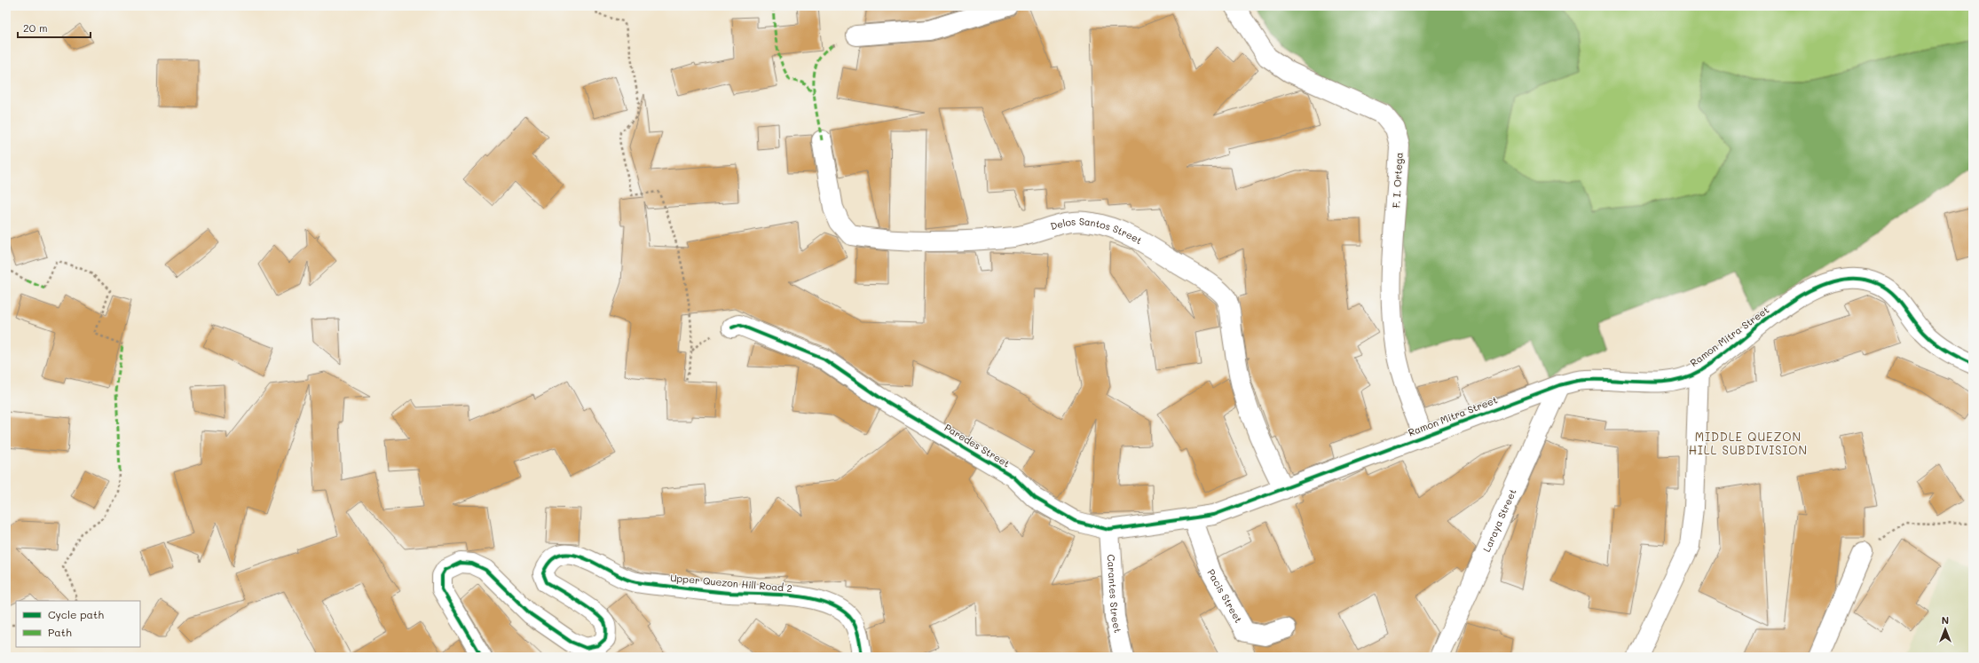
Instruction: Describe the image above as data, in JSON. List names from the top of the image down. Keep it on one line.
{"streets":{"street":["F. I. Ortega","Delos Santos Street","Ramon Mitra Street","Paredes Street","Laraya Street","Upper Quezon Hill Road 2","Carantes Street","Pacis Street"]},"crossings":[["F. I. Ortega","Ramon Mitra Street"],["Delos Santos Street","Ramon Mitra Street"],["Delos Santos Street","Paredes Street"],["Ramon Mitra Street","Paredes Street"],["Ramon Mitra Street","Laraya Street"],["Paredes Street","Carantes Street"],["Paredes Street","Pacis Street"]],"districts":["MIDDLE QUEZON HILL SUBDIVISION"],"legend":["Cycle path","Path"],"scale_bar":"20 m","north":"top"}
